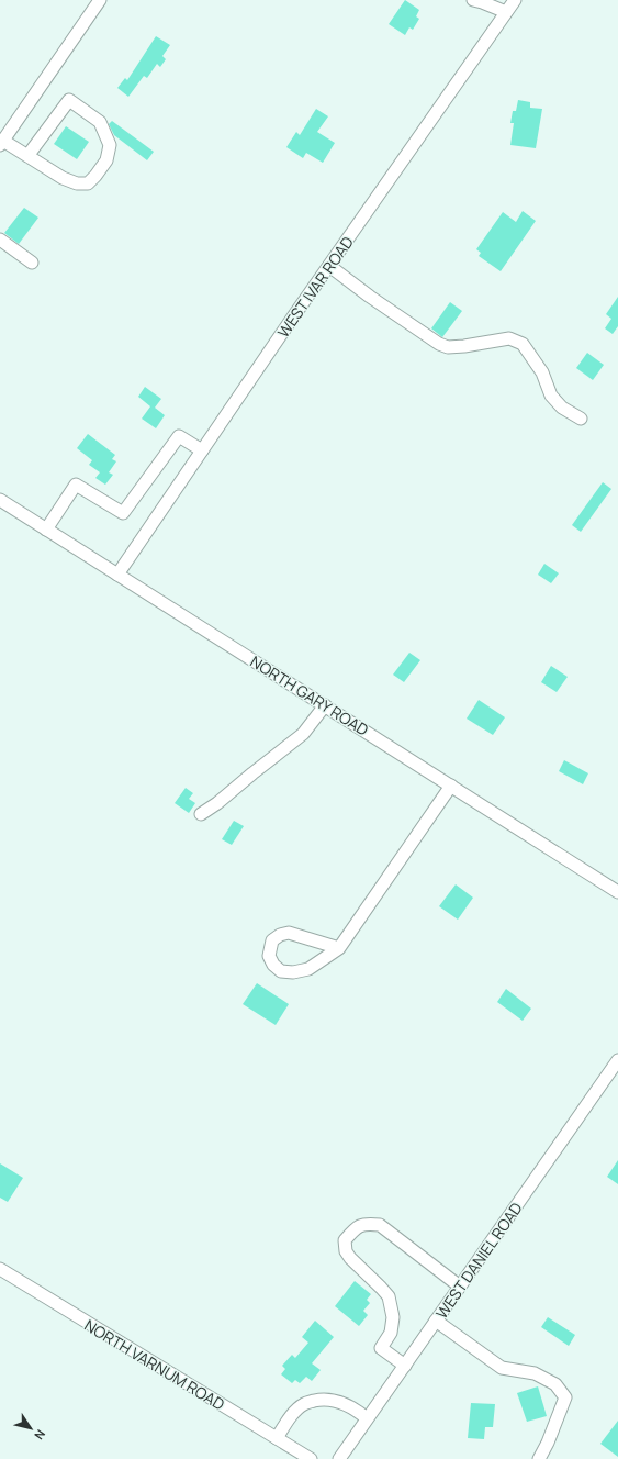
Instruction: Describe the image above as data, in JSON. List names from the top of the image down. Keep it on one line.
{"streets":{"street":["WEST IVAR ROAD","NORTH GARY ROAD","WEST DANIEL ROAD","NORTH VARNUM ROAD"]},"crossings":[["WEST IVAR ROAD","NORTH GARY ROAD"]],"north":"bottom right"}
